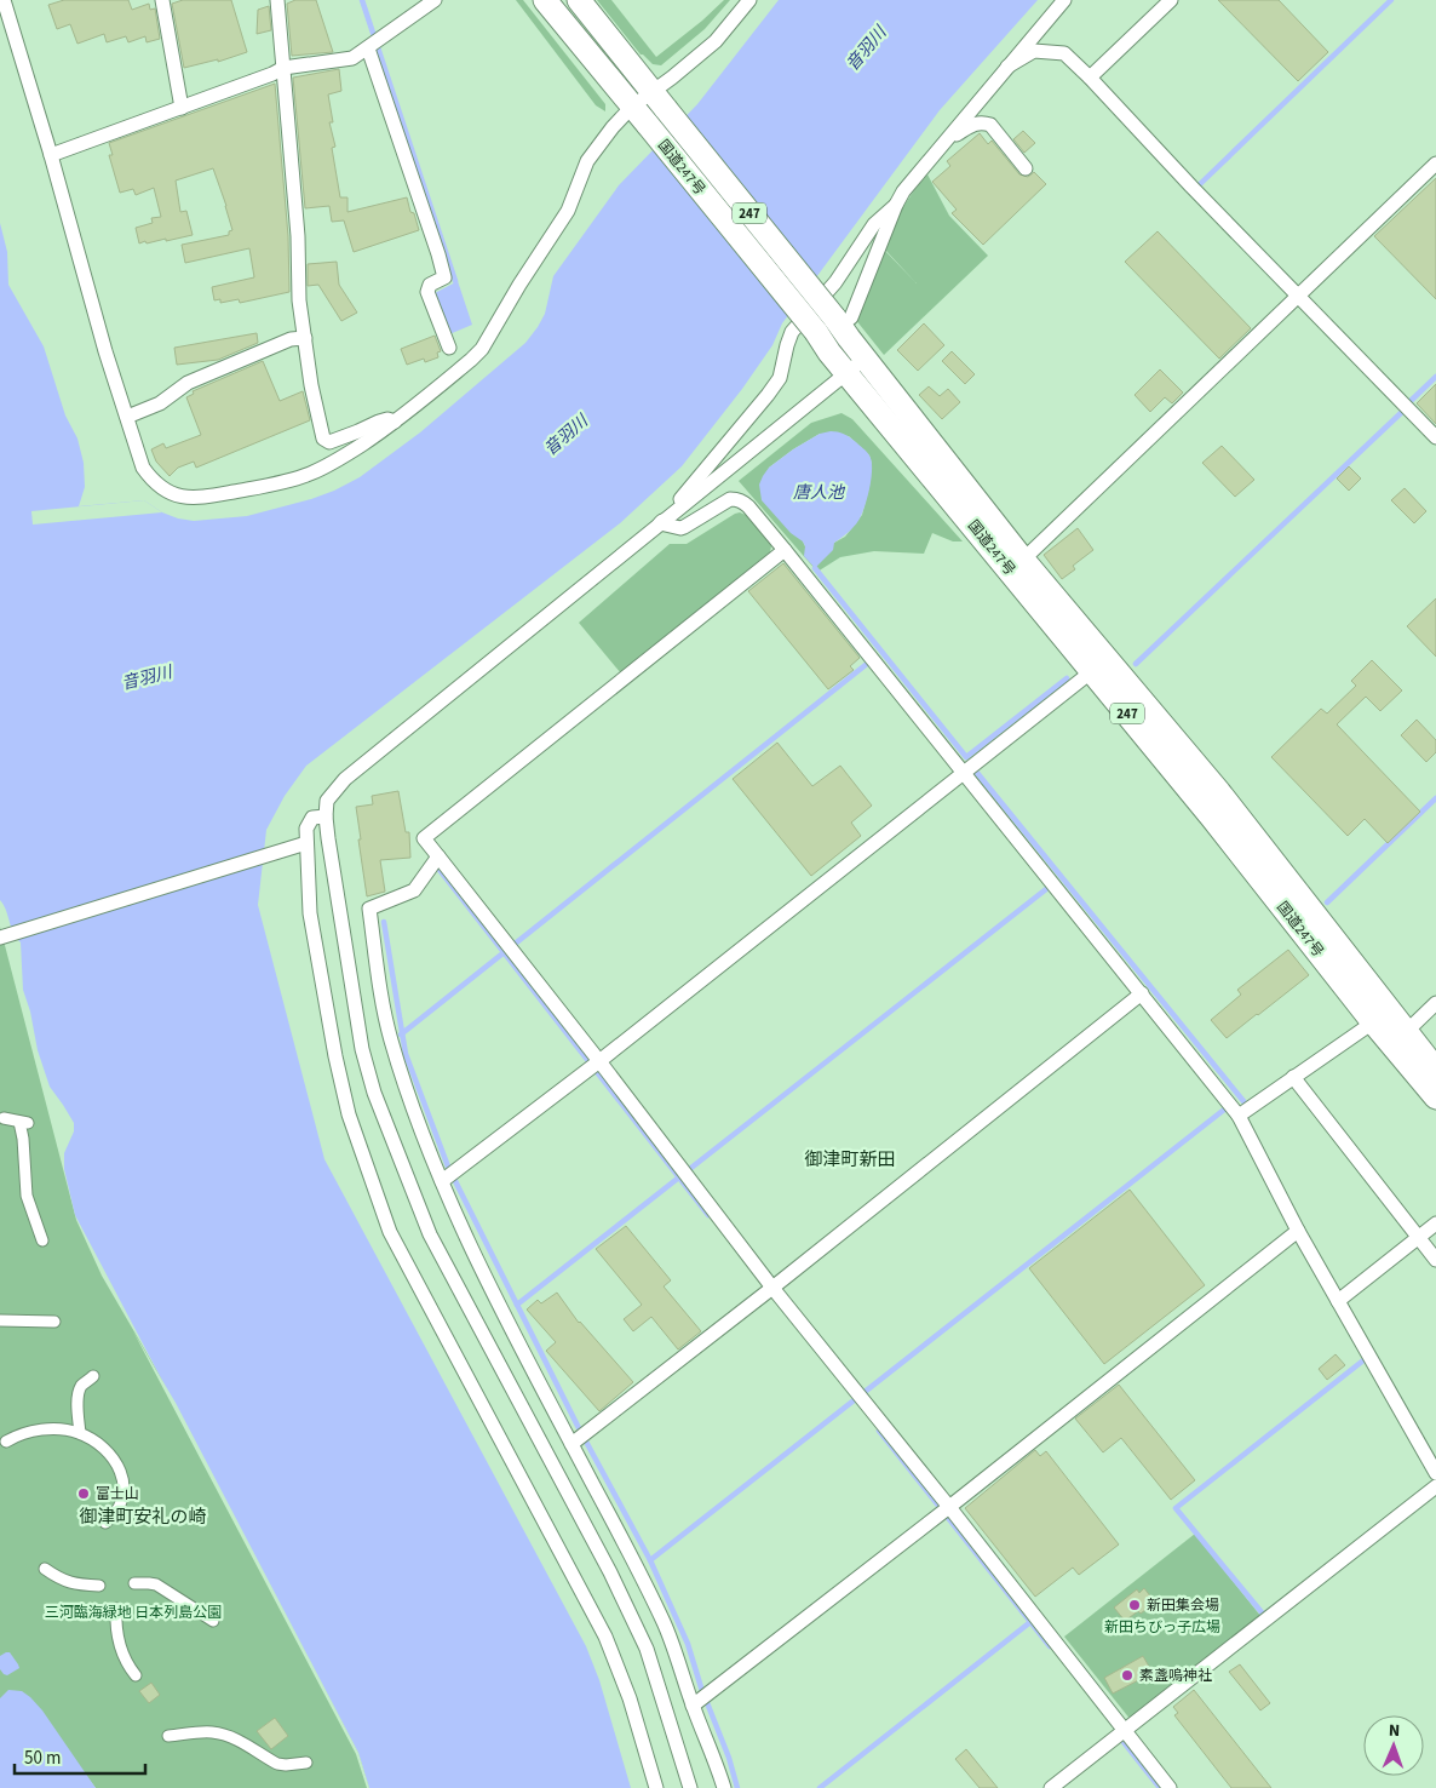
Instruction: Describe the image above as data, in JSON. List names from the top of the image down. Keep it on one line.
{"streets":{"highway":["国道247号","247"]},"districts":["御津町新田","御津町安礼の崎"],"water":["音羽川","唐人池"],"parks":["三河臨海緑地 日本列島公園","新田ちびっ子広場"],"places":["富士山","新田集会場","素盞嗚神社"],"scale_bar":"50 m","north":"top"}
